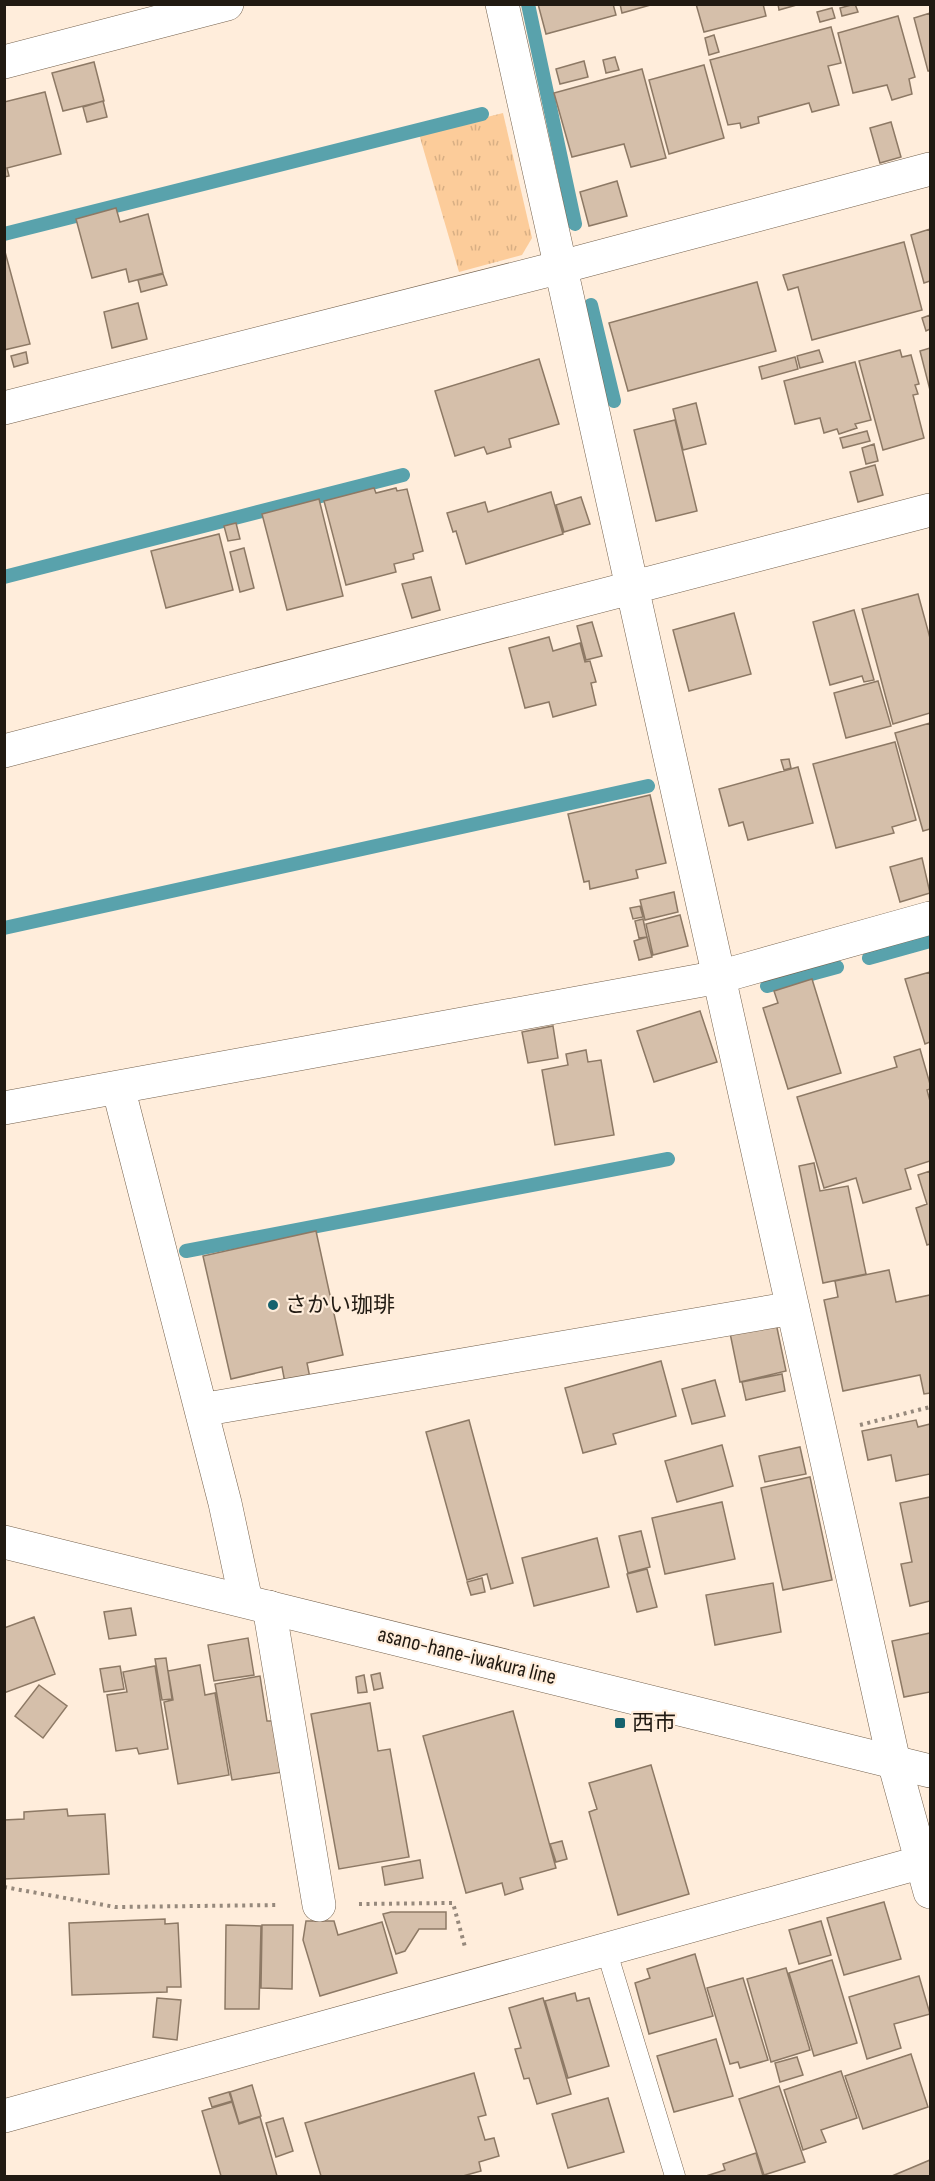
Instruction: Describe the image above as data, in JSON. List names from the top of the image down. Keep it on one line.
{"streets":{"street":["asano-hane-iwakura line"]},"places":{"other":["さかい珈琲"],"transit":["西市"]}}
